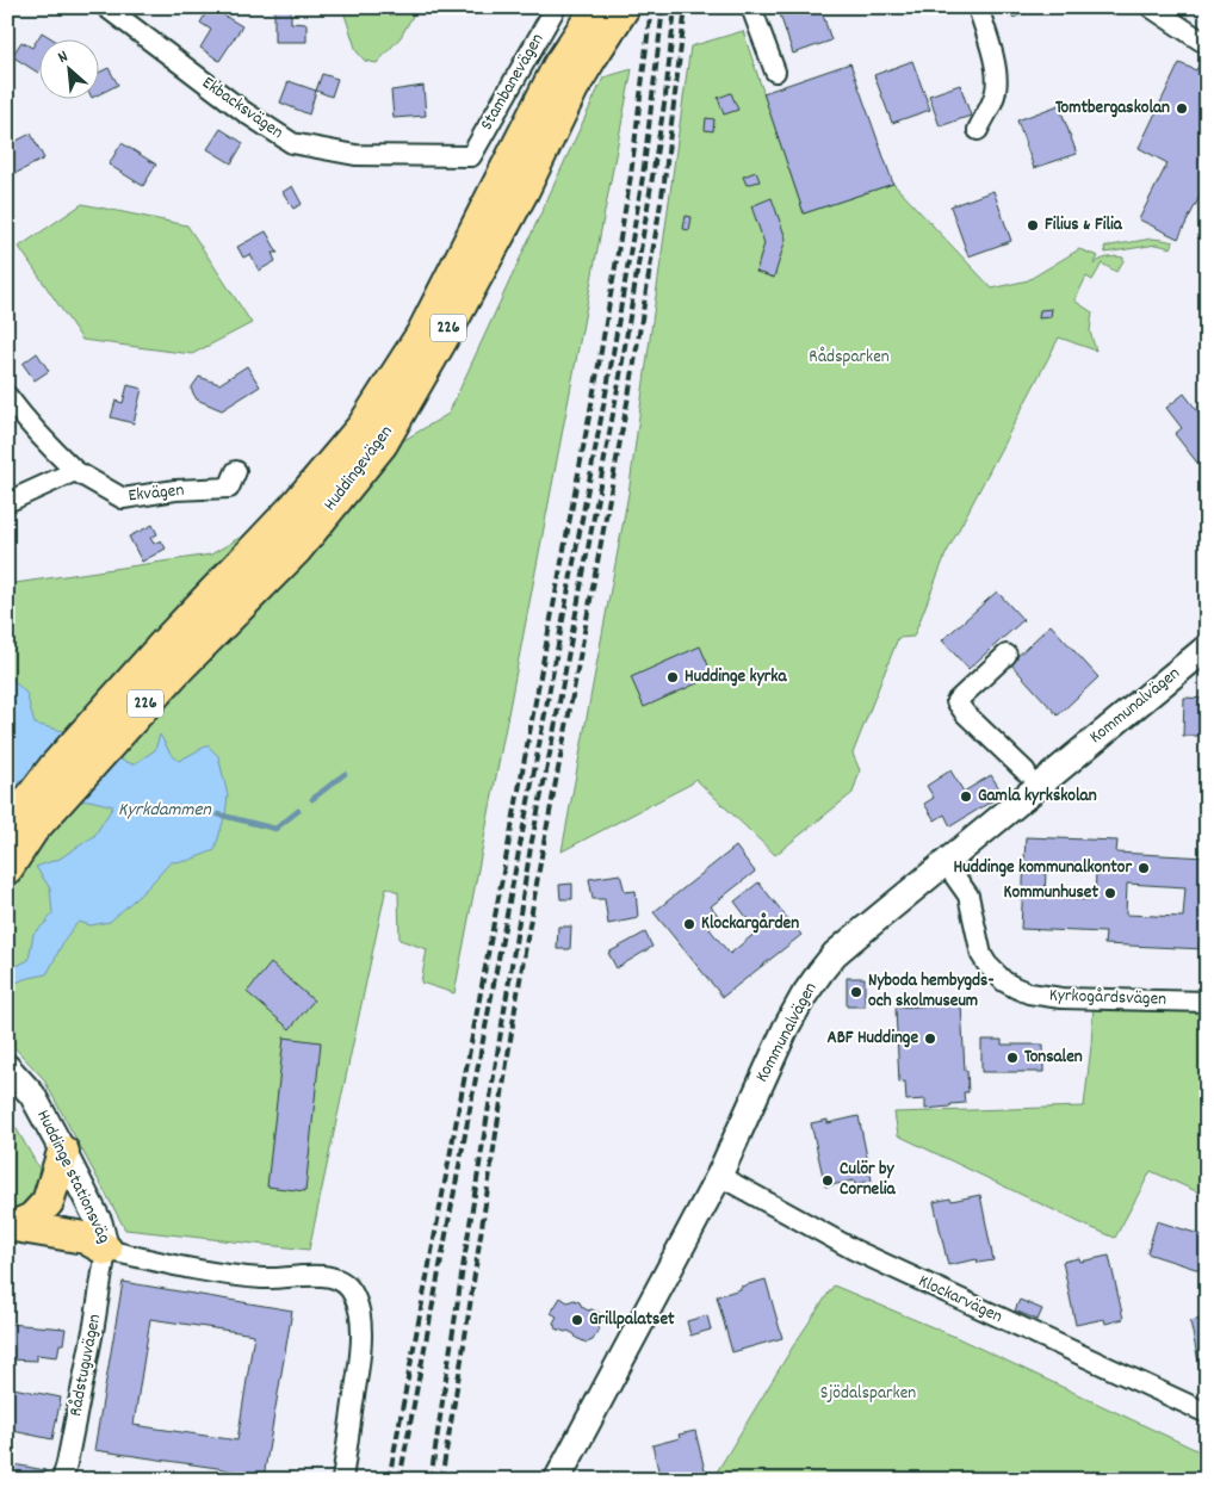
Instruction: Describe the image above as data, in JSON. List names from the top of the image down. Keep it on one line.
{"streets":{"main road":["226","Huddingevägen"],"street":["Stambanevägen","Ekbacksvägen","Ekvägen","Kommunalvägen","Kyrkogårdsvägen","Huddinge stationsväg","Klockarvägen","Rådstuguvägen"]},"crossings":[["Stambanevägen","Ekbacksvägen"],["Kommunalvägen","Kyrkogårdsvägen"],["Kommunalvägen","Klockarvägen"],["Huddinge stationsväg","Rådstuguvägen"]],"water":["Kyrkdammen"],"parks":["Rådsparken","Sjödalsparken"],"places":["Tomtbergaskolan","Filius & Filia","Huddinge kyrka","Gamla kyrkskolan","Huddinge kommunalkontor","Kommunhuset","Klockargården","Nyboda hembygds- och skolmuseum","ABF Huddinge","Tonsalen","Culör by Cornelia","Grillpalatset"],"north":"top left"}
